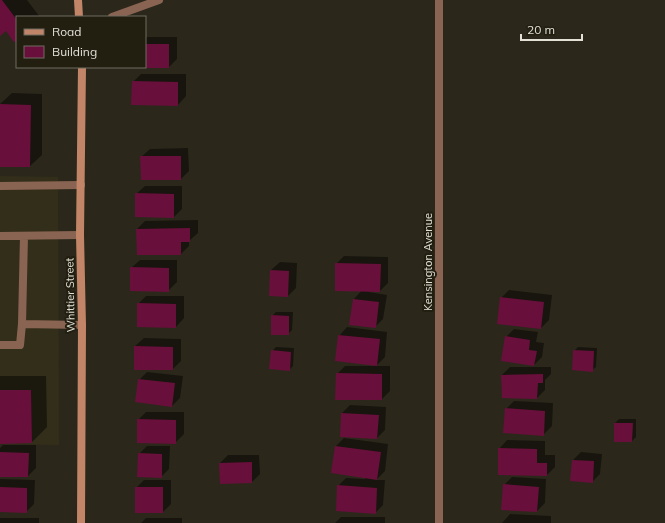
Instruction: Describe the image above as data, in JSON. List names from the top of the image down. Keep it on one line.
{"streets":{"street":["Kensington Avenue","Whittier Street"]},"legend":["Road","Building"],"scale_bar":"20 m"}
